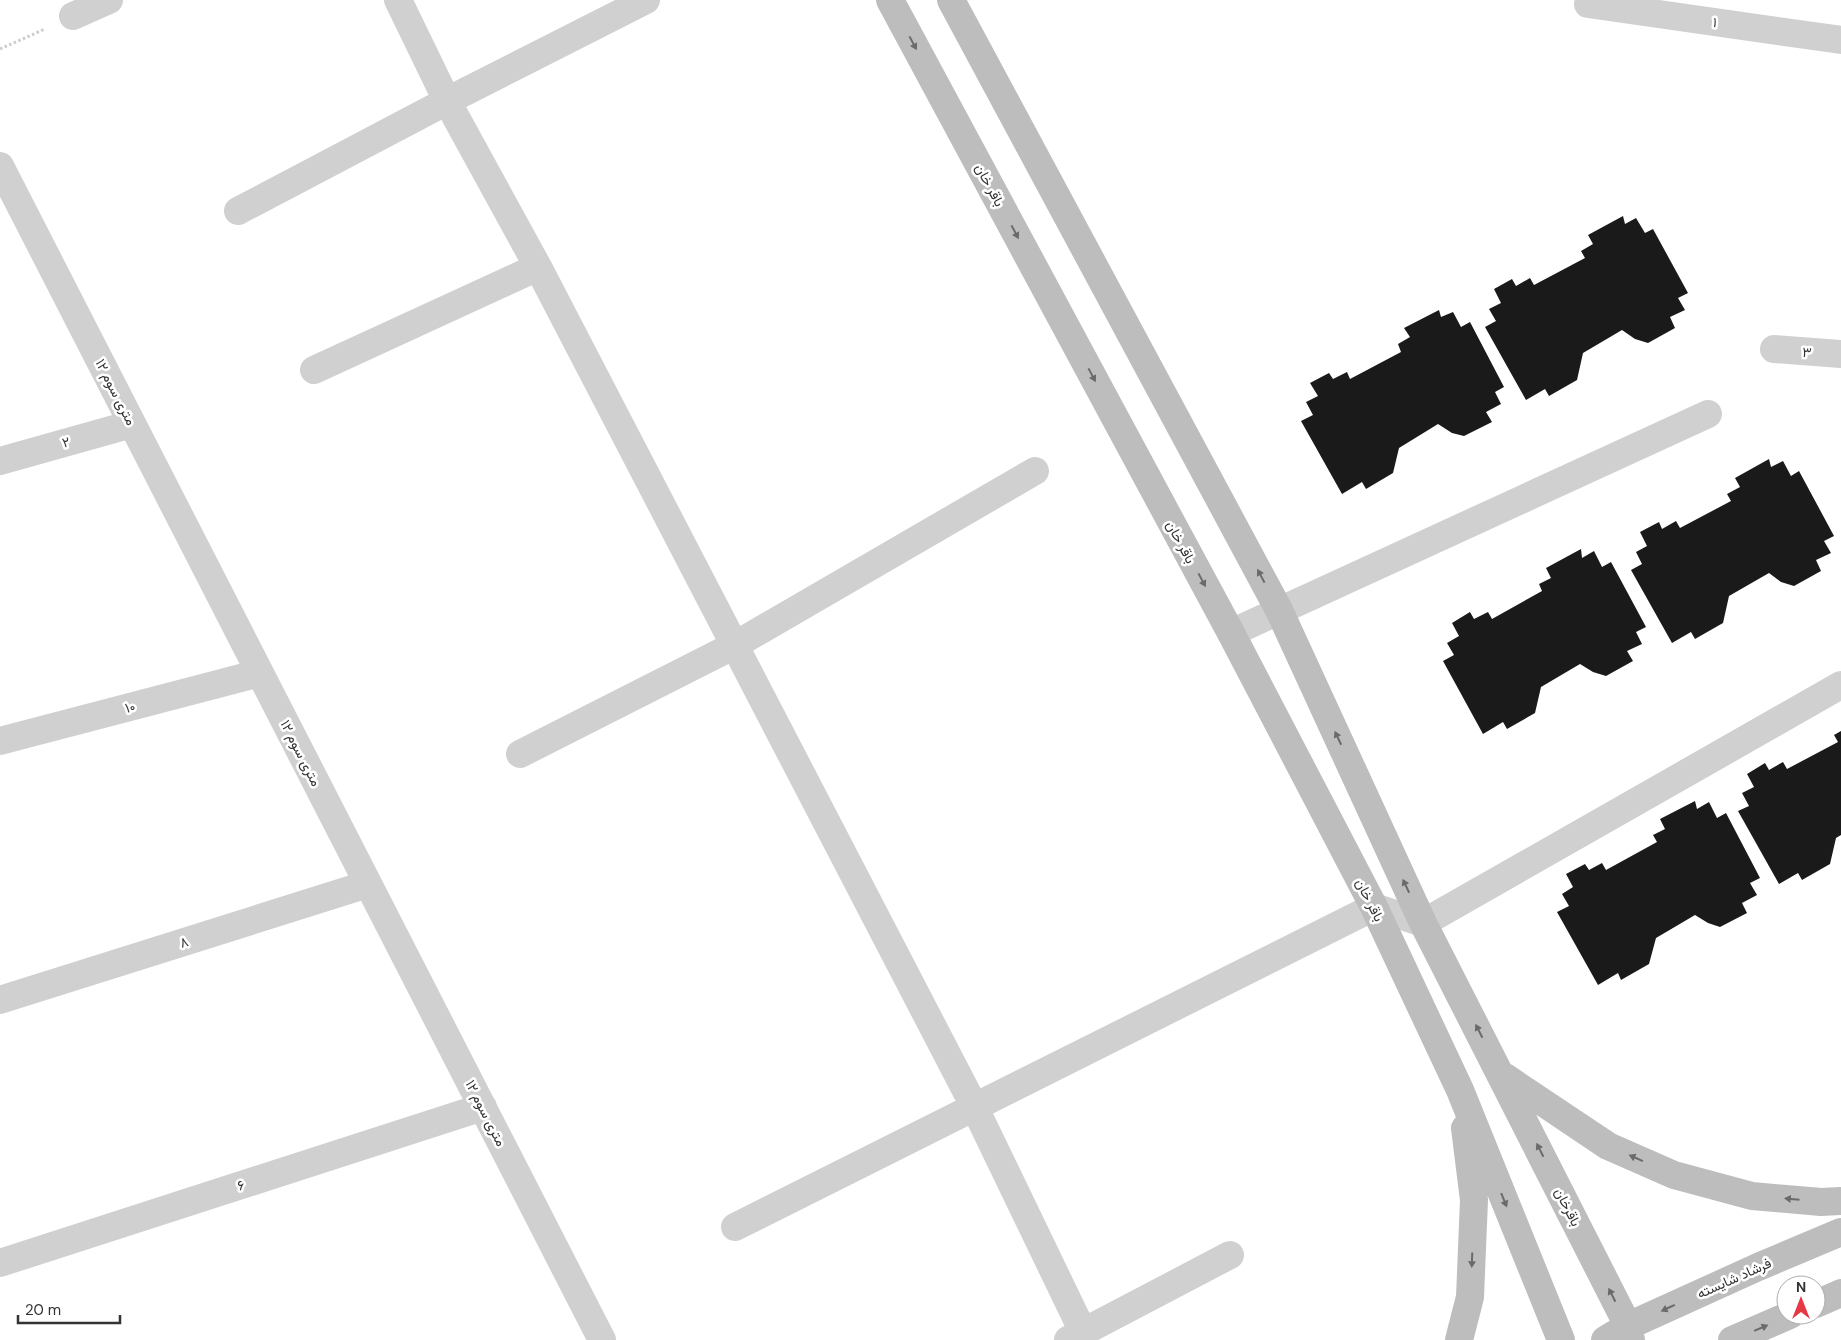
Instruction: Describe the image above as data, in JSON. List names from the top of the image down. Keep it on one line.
{"streets":{"main road":["باقر خان","باقرخان","فرشاد شایسته"],"street":["۱","۳","۱۲ متری سوم","۲","۱۰","۸","۶"]},"crossings":[["۱۲ متری سوم","۲"],["۱۲ متری سوم","۱۰"],["۱۲ متری سوم","۸"],["۱۲ متری سوم","۶"],["باقرخان","فرشاد شایسته"]],"one_way":["فرشاد شایسته"],"scale_bar":"20 m","north":"top"}
